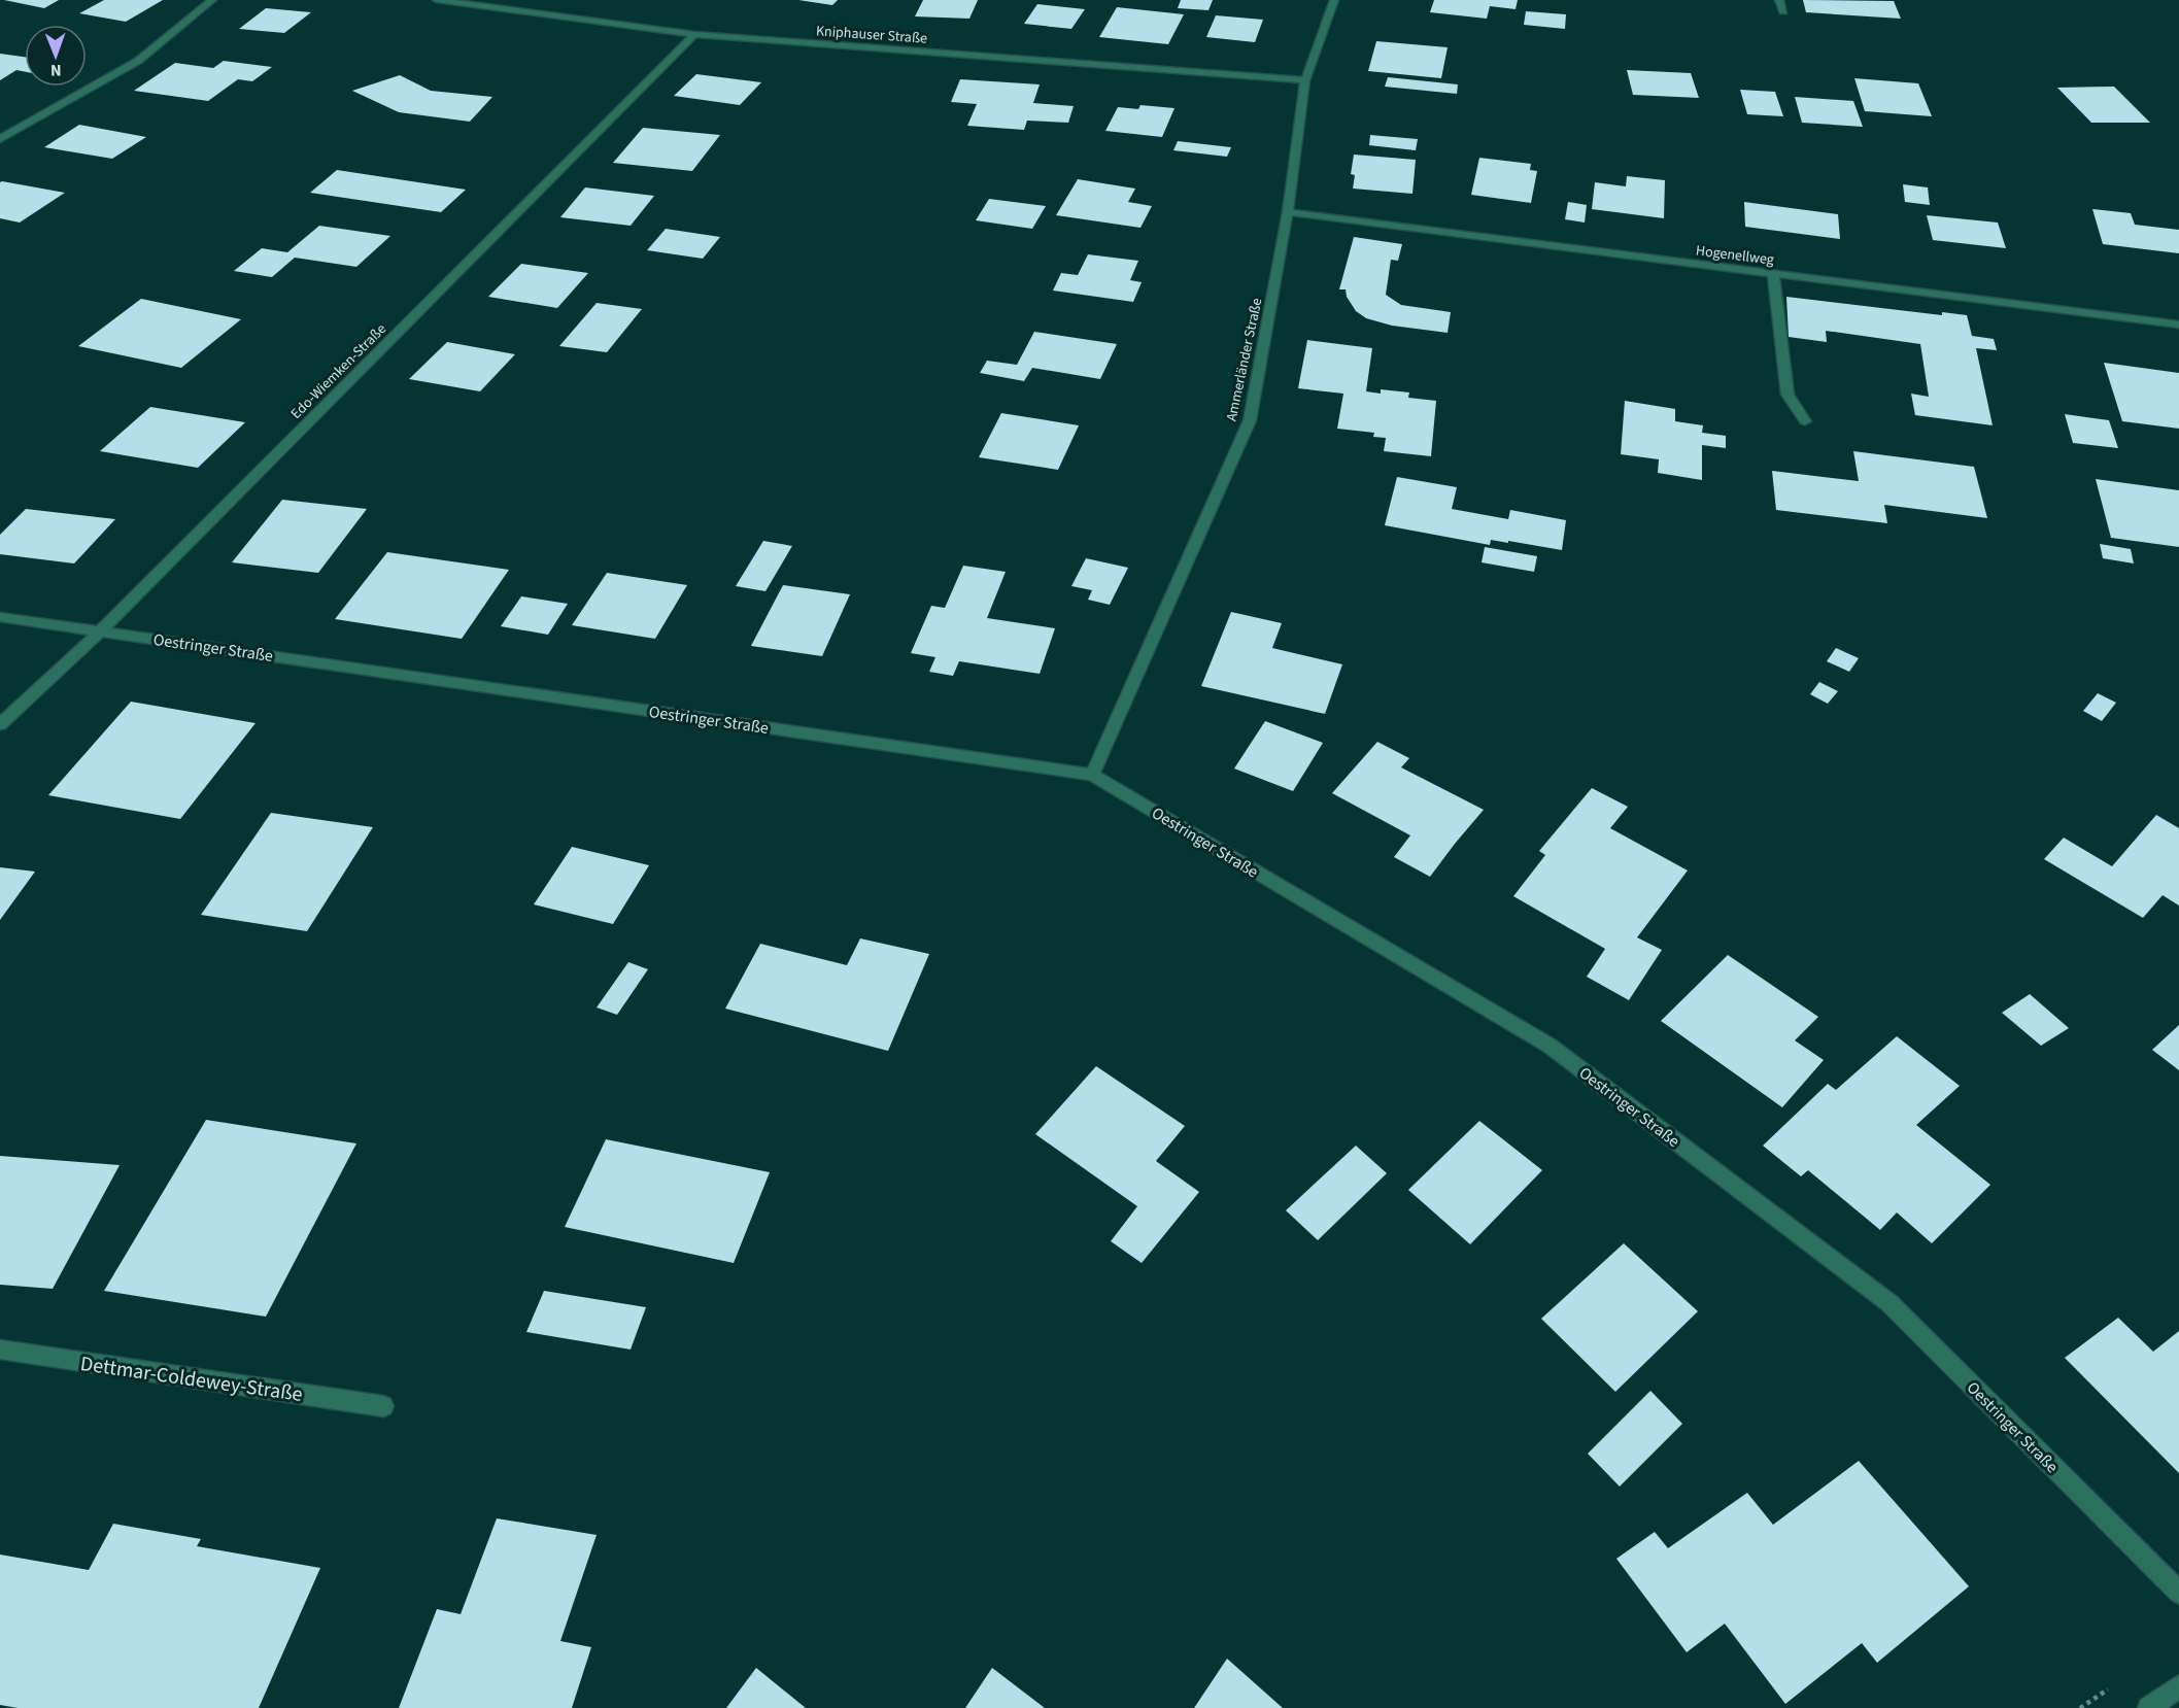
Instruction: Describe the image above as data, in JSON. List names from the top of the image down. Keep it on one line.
{"streets":{"street":["Kniphauser Straße","Hogenellweg","Ammerländer Straße","Edo-Wiemken-Straße","Oestringer Straße","Dettmar-Coldewey-Straße"]},"crossings":[["Kniphauser Straße","Ammerländer Straße"],["Kniphauser Straße","Edo-Wiemken-Straße"],["Hogenellweg","Ammerländer Straße"],["Ammerländer Straße","Oestringer Straße"],["Edo-Wiemken-Straße","Oestringer Straße"]],"north":"bottom"}
